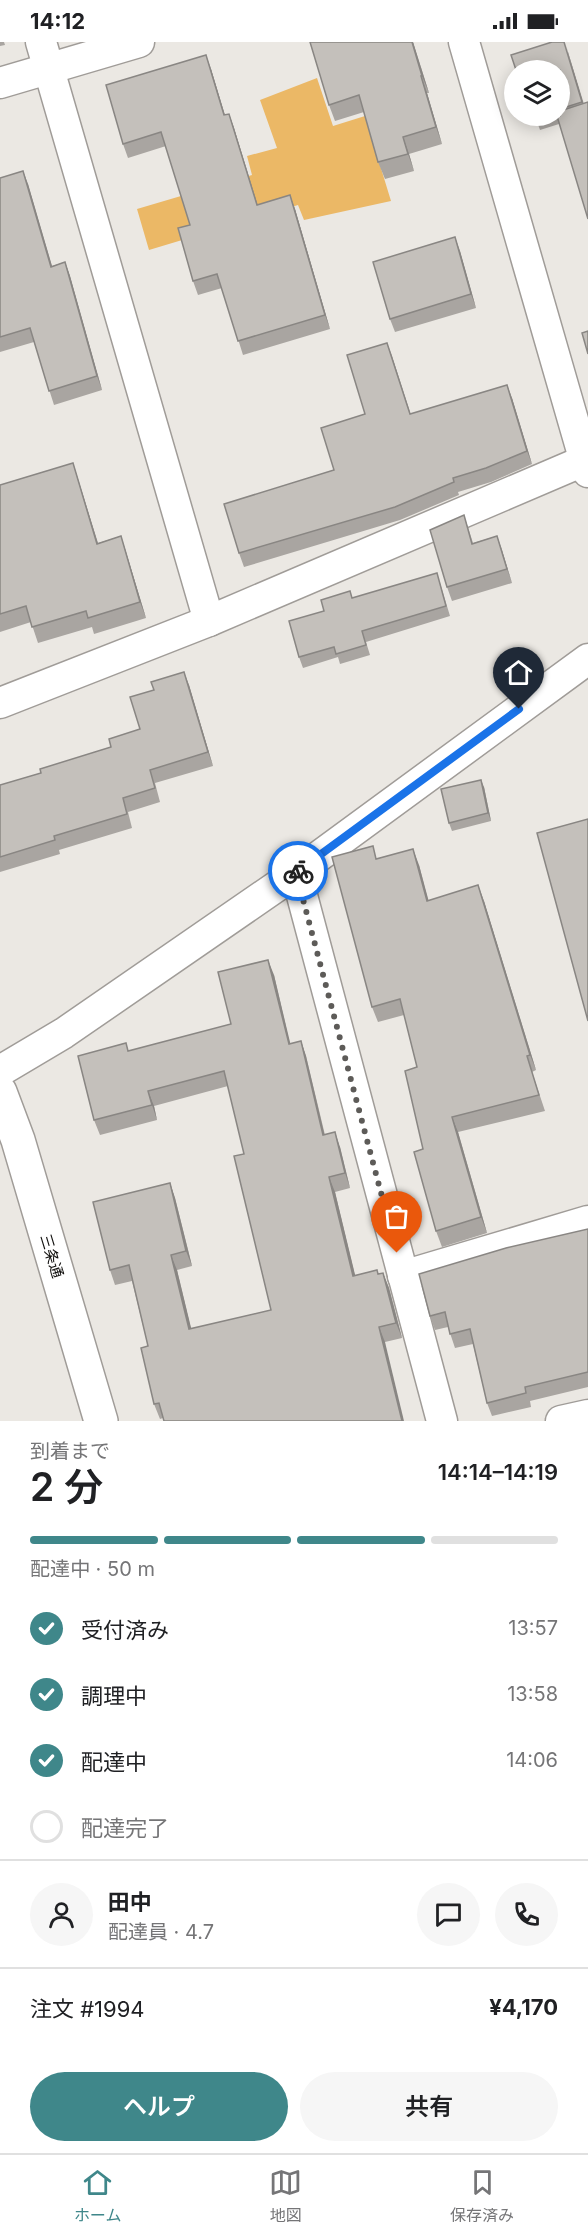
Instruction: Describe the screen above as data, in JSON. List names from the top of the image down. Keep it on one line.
{"streets":{"street":["三条通"]},"page":{"status":"14:12","heading":["2 分","到着まで","14:14–14:19"],"panel":["田中","配達員 · 4.7","注文 #1994","¥4,170"],"bar":"配達中 · 50 m","list":[["受付済み","13:57"],["調理中","13:58"],["配達中","14:06"],"配達完了"],"buttons":["ヘルプ","共有"],"tabs":["ホーム","地図","保存済み"]}}
